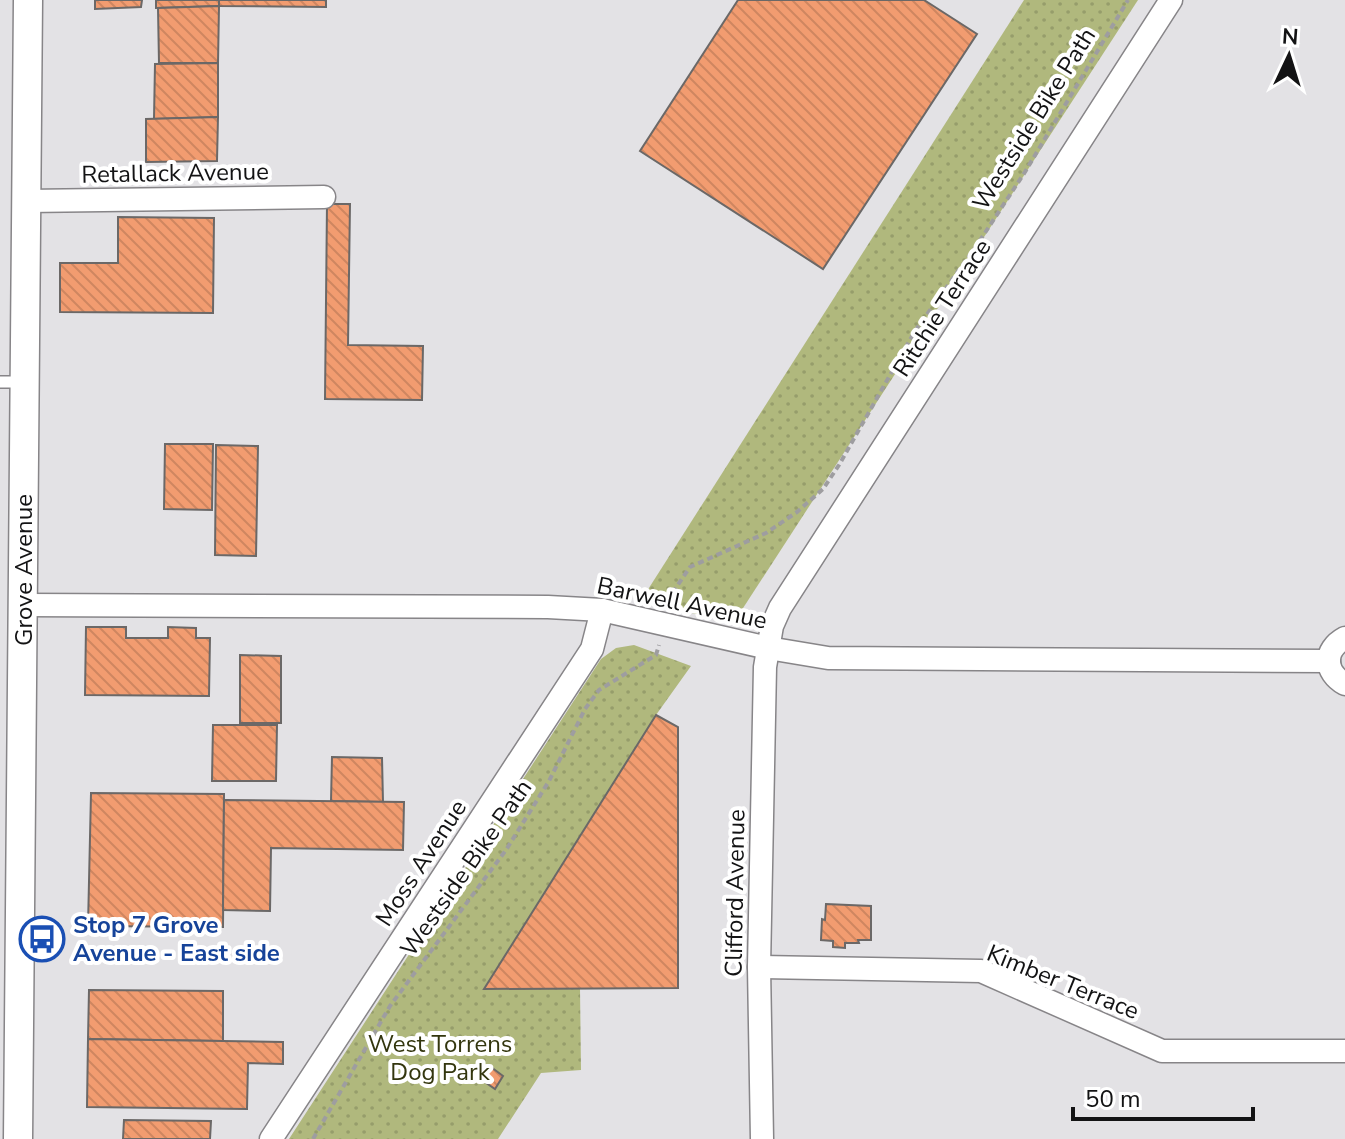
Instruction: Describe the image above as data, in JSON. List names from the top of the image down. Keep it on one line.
{"streets":{"street":["Retallack Avenue","Ritchie Terrace","Grove Avenue","Barwell Avenue","Moss Avenue","Clifford Avenue","Kimber Terrace"],"path":["Westside Bike Path"]},"crossings":[["Retallack Avenue","Grove Avenue"],["Ritchie Terrace","Barwell Avenue"],["Ritchie Terrace","Clifford Avenue"],["Grove Avenue","Barwell Avenue"],["Barwell Avenue","Moss Avenue"],["Barwell Avenue","Clifford Avenue"],["Clifford Avenue","Kimber Terrace"]],"parks":["West Torrens Dog Park"],"places":{"bus stop":["Stop 7 Grove Avenue - East side"]},"scale_bar":"50 m","north":"top"}
